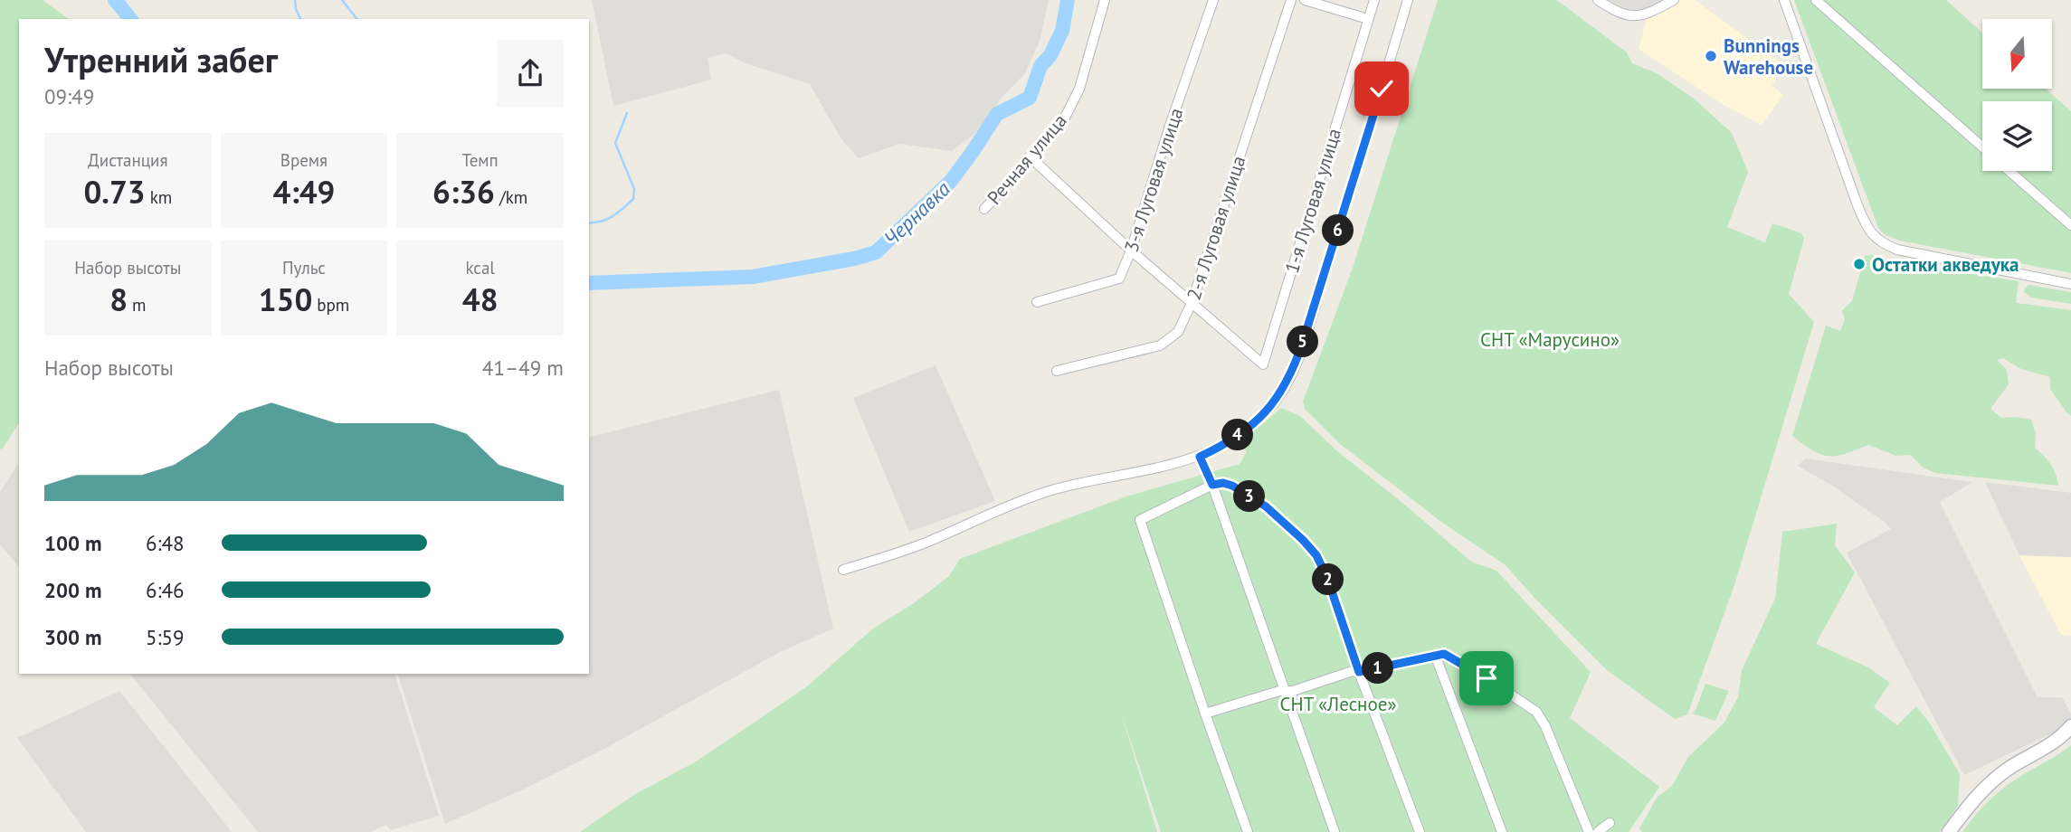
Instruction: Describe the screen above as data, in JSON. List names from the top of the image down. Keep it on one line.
{"streets":{"street":["Речная улица","3-я Луговая улица","1-я Луговая улица","2-я Луговая улица"]},"crossings":[["1-я Луговая улица","2-я Луговая улица"]],"water":["Чернавка"],"parks":["СНТ «Марусино»","СНТ «Лесное»"],"places":["Bunnings Warehouse","Остатки акведука"],"north":"bottom","page":{"heading":["Утренний забег","09:49"],"stats":[["Дистанция","0.73 km"],["Время","4:49"],["Темп","6:36 /km"],["Набор высоты","8 m"],["Пульс","150 bpm"],["kcal","48"]],"pins":["6","5","4","3","2","1"],"chart":["Набор высоты","41–49 m"],"list":[{"name":"100 m","note":"6:48"},{"name":"200 m","note":"6:46"},{"name":"300 m","note":"5:59"}]}}
